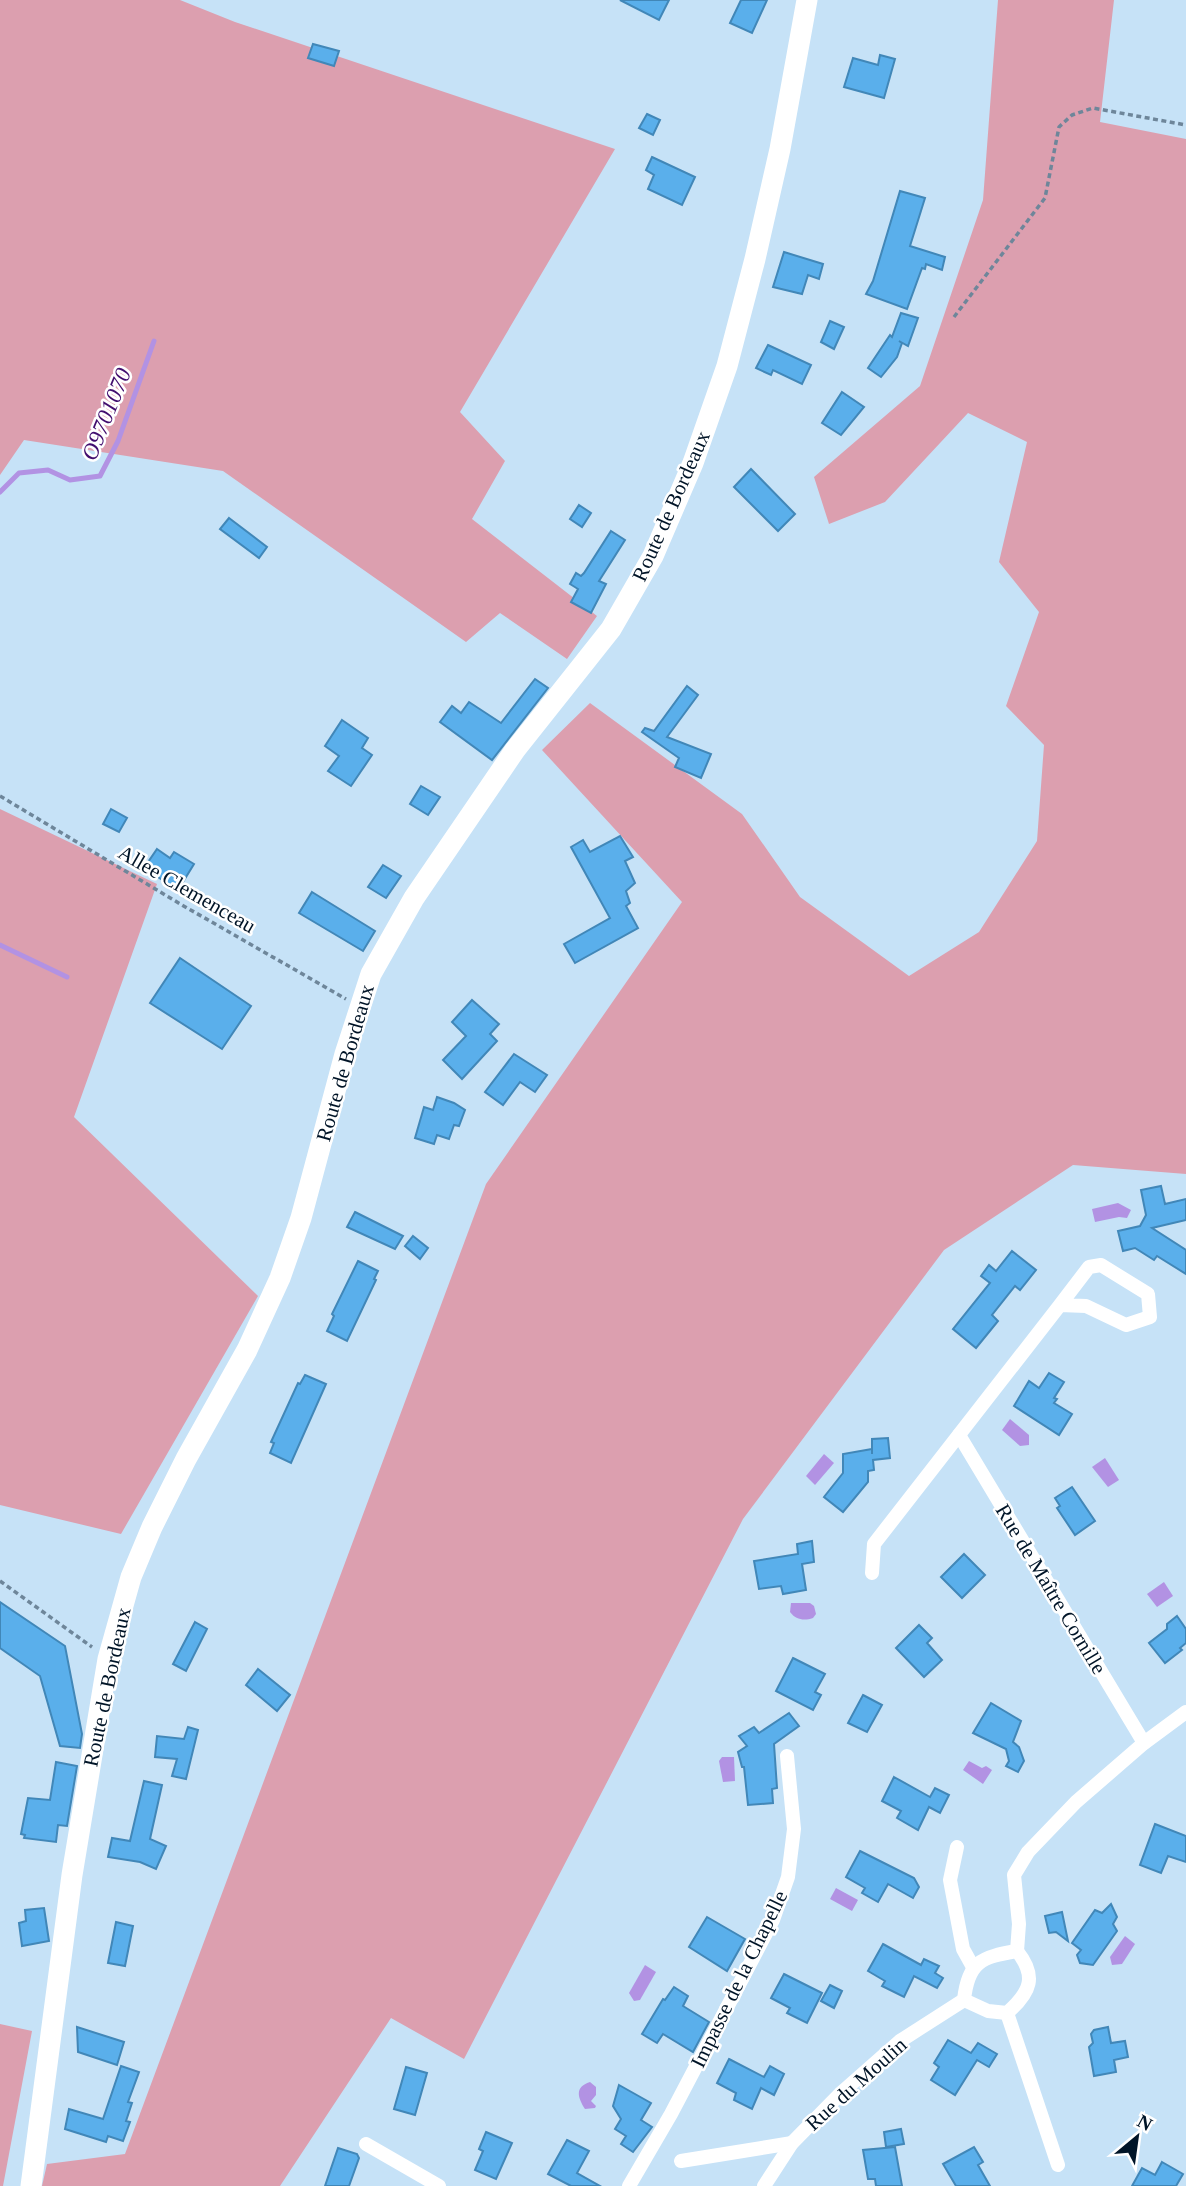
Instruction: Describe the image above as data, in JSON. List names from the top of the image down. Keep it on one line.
{"streets":{"street":["Route de Bordeaux","Rue de Maître Cornille","Impasse de la Chapelle","Rue du Moulin"],"path":["Allee Clemenceau"]},"crossings":[["Route de Bordeaux","Allee Clemenceau"]],"water":["O9701070"],"north":"top right"}
